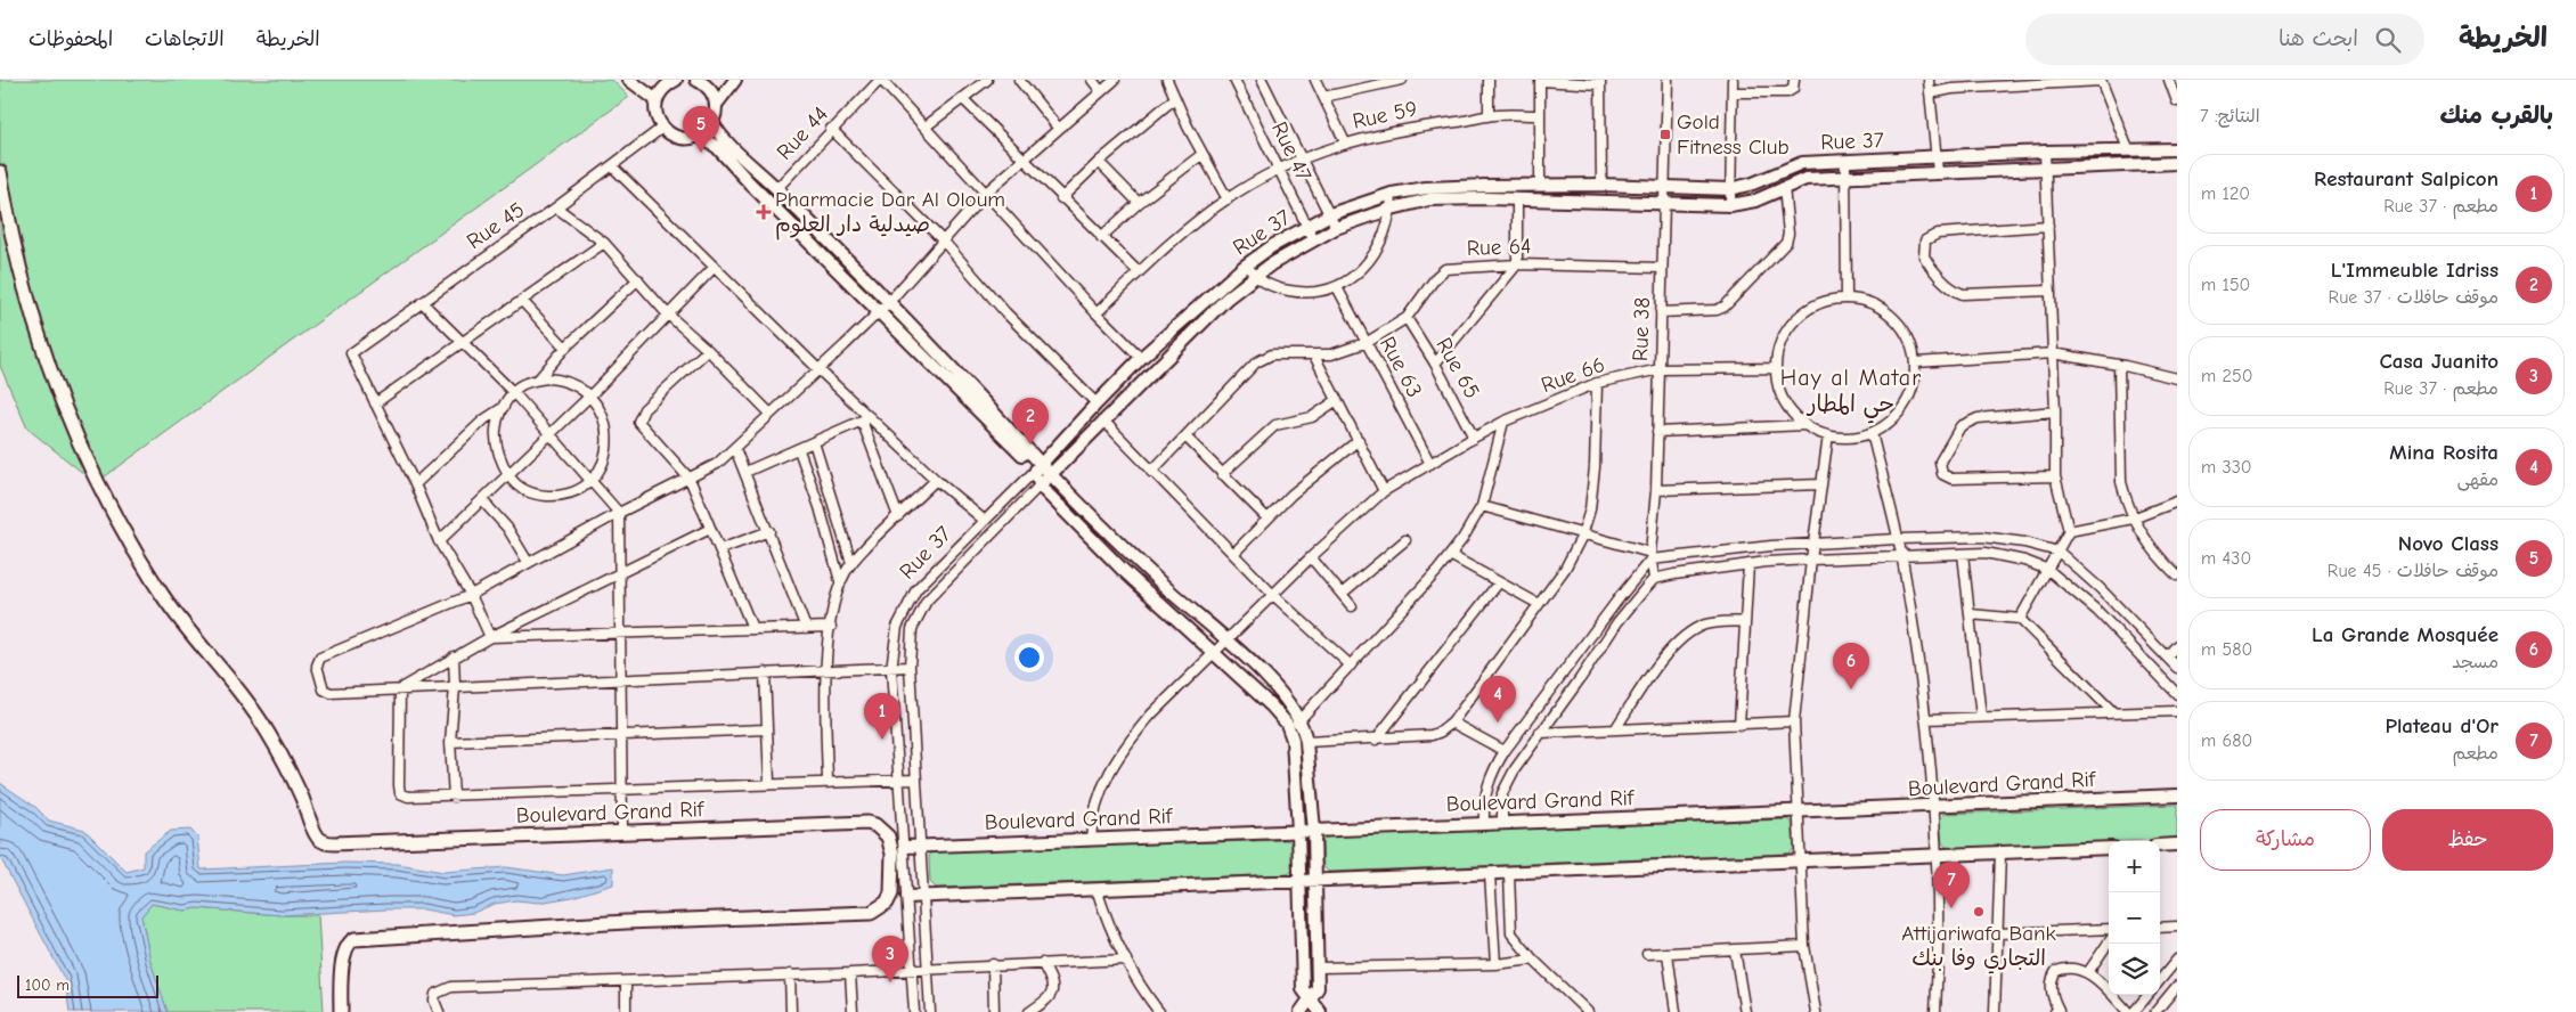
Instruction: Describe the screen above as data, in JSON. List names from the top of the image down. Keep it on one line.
{"streets":{"main road":["Boulevard Grand Rif"],"street":["Rue 59","Rue 44","Rue 37","Rue 47","Rue 45","Rue 64","Rue 38","Rue 63","Rue 65","Rue 66"]},"crossings":[["Rue 59","Rue 47"],["Rue 37","Rue 47"],["Rue 37","Rue 38"],["Rue 37","Boulevard Grand Rif"],["Rue 64","Rue 38"],["Rue 64","Rue 63"],["Rue 64","Rue 65"],["Rue 38","Rue 66"],["Rue 63","Rue 66"],["Rue 65","Rue 66"],["Rue 66","Boulevard Grand Rif"]],"districts":["Hay al Matar حي المطار"],"places":{"transit":["Gold Fitness Club"],"health":["Pharmacie Dar Al Oloum صيدلية دار العلوم"],"other":["Attijariwafa Bank التجاري وفا بنك"]},"scale_bar":"100 m","page":{"header":"الخريطة","search":"ابحث هنا","nav":["الخريطة","الاتجاهات","المحفوظات"],"heading":["بالقرب منك","النتائج: 7"],"pins":["5","2","6","4","1","7","3"],"list":[{"mark":"1","name":"Restaurant Salpicon","note":"مطعم · Rue 37","value":"120 m"},{"mark":"2","name":"L'Immeuble Idriss","note":"موقف حافلات · Rue 37","value":"150 m"},{"mark":"3","name":"Casa Juanito","note":"مطعم · Rue 37","value":"250 m"},{"mark":"4","name":"Mina Rosita","note":"مقهى","value":"330 m"},{"mark":"5","name":"Novo Class","note":"موقف حافلات · Rue 45","value":"430 m"},{"mark":"6","name":"La Grande Mosquée","note":"مسجد","value":"580 m"},{"mark":"7","name":"Plateau d'Or","note":"مطعم","value":"680 m"}],"buttons":["حفظ","مشاركة"],"map_buttons":["+","−"],"scale":"100 m"}}
